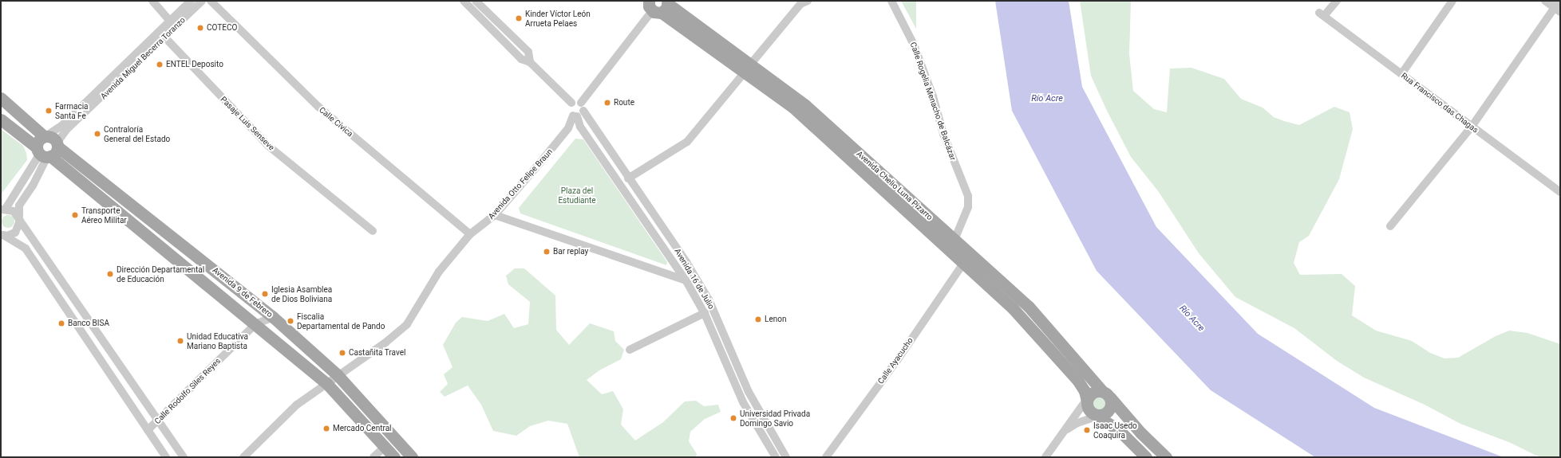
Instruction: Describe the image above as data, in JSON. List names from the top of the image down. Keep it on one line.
{"streets":{"main road":["Avenida Chelio Luna Pizarro","Avenida 9 de Febrero"],"street":["Avenida Miguel Becerra Toranzo","Calle Rogelia Menacho de Balcázar","Rua Francisco das Chagas","Calle Cívica","Pasaje Luis Senseve","Avenida Otto Felipe Braun","Avenida 16 de Julio","Calle Ayacucho","Calle Rodolfo Siles Reyes"]},"crossings":[["Avenida Miguel Becerra Toranzo","Pasaje Luis Senseve"],["Avenida Miguel Becerra Toranzo","Avenida 9 de Febrero"],["Calle Rogelia Menacho de Balcázar","Avenida Chelio Luna Pizarro"],["Calle Cívica","Avenida Otto Felipe Braun"],["Avenida Otto Felipe Braun","Avenida 16 de Julio"],["Avenida Otto Felipe Braun","Avenida 9 de Febrero"],["Avenida Chelio Luna Pizarro","Calle Ayacucho"],["Avenida 9 de Febrero","Calle Rodolfo Siles Reyes"]],"water":["Río Acre"],"parks":["Plaza del Estudiante"],"places":["Kinder Víctor León Arrueta Pelaes","COTECO","ENTEL Deposito","Route","Farmacia Santa Fe","Contraloría General del Estado","Transporte Aéreo Militar","Bar replay","Dirección Departamental de Educación","Iglesia Asamblea de Dios Boliviana","Lenon","Fiscalia Departamental de Pando","Banco BISA","Unidad Educativa Mariano Baptista","Castañita Travel","Universidad Privada Domingo Savio","Mercado Central","Isaac Usedo Coaquira"]}
